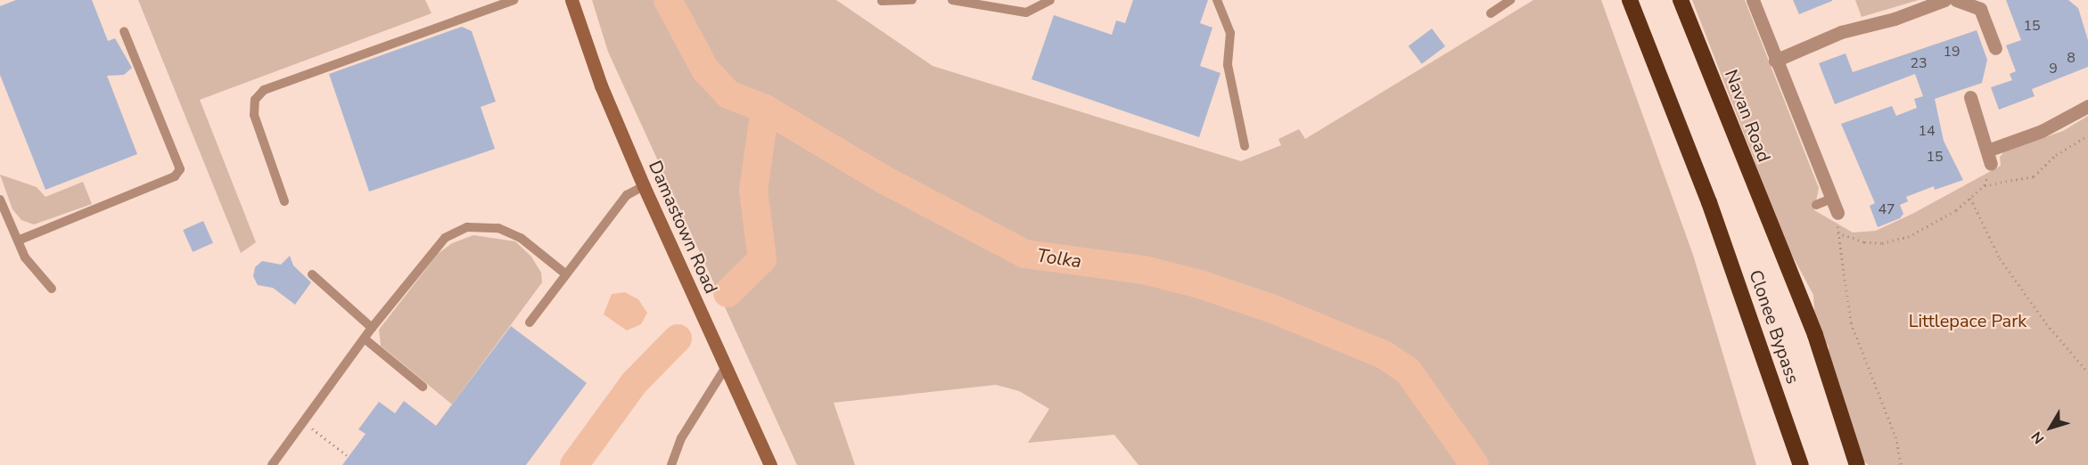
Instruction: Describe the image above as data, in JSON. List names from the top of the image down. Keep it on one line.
{"streets":{"highway":["Navan Road","Clonee Bypass"],"street":["Damastown Road"]},"crossings":[["Navan Road","Clonee Bypass"]],"water":["Tolka"],"parks":["Littlepace Park"],"house_numbers":["15","19","8","23","9","14","15","47"],"north":"bottom left"}
